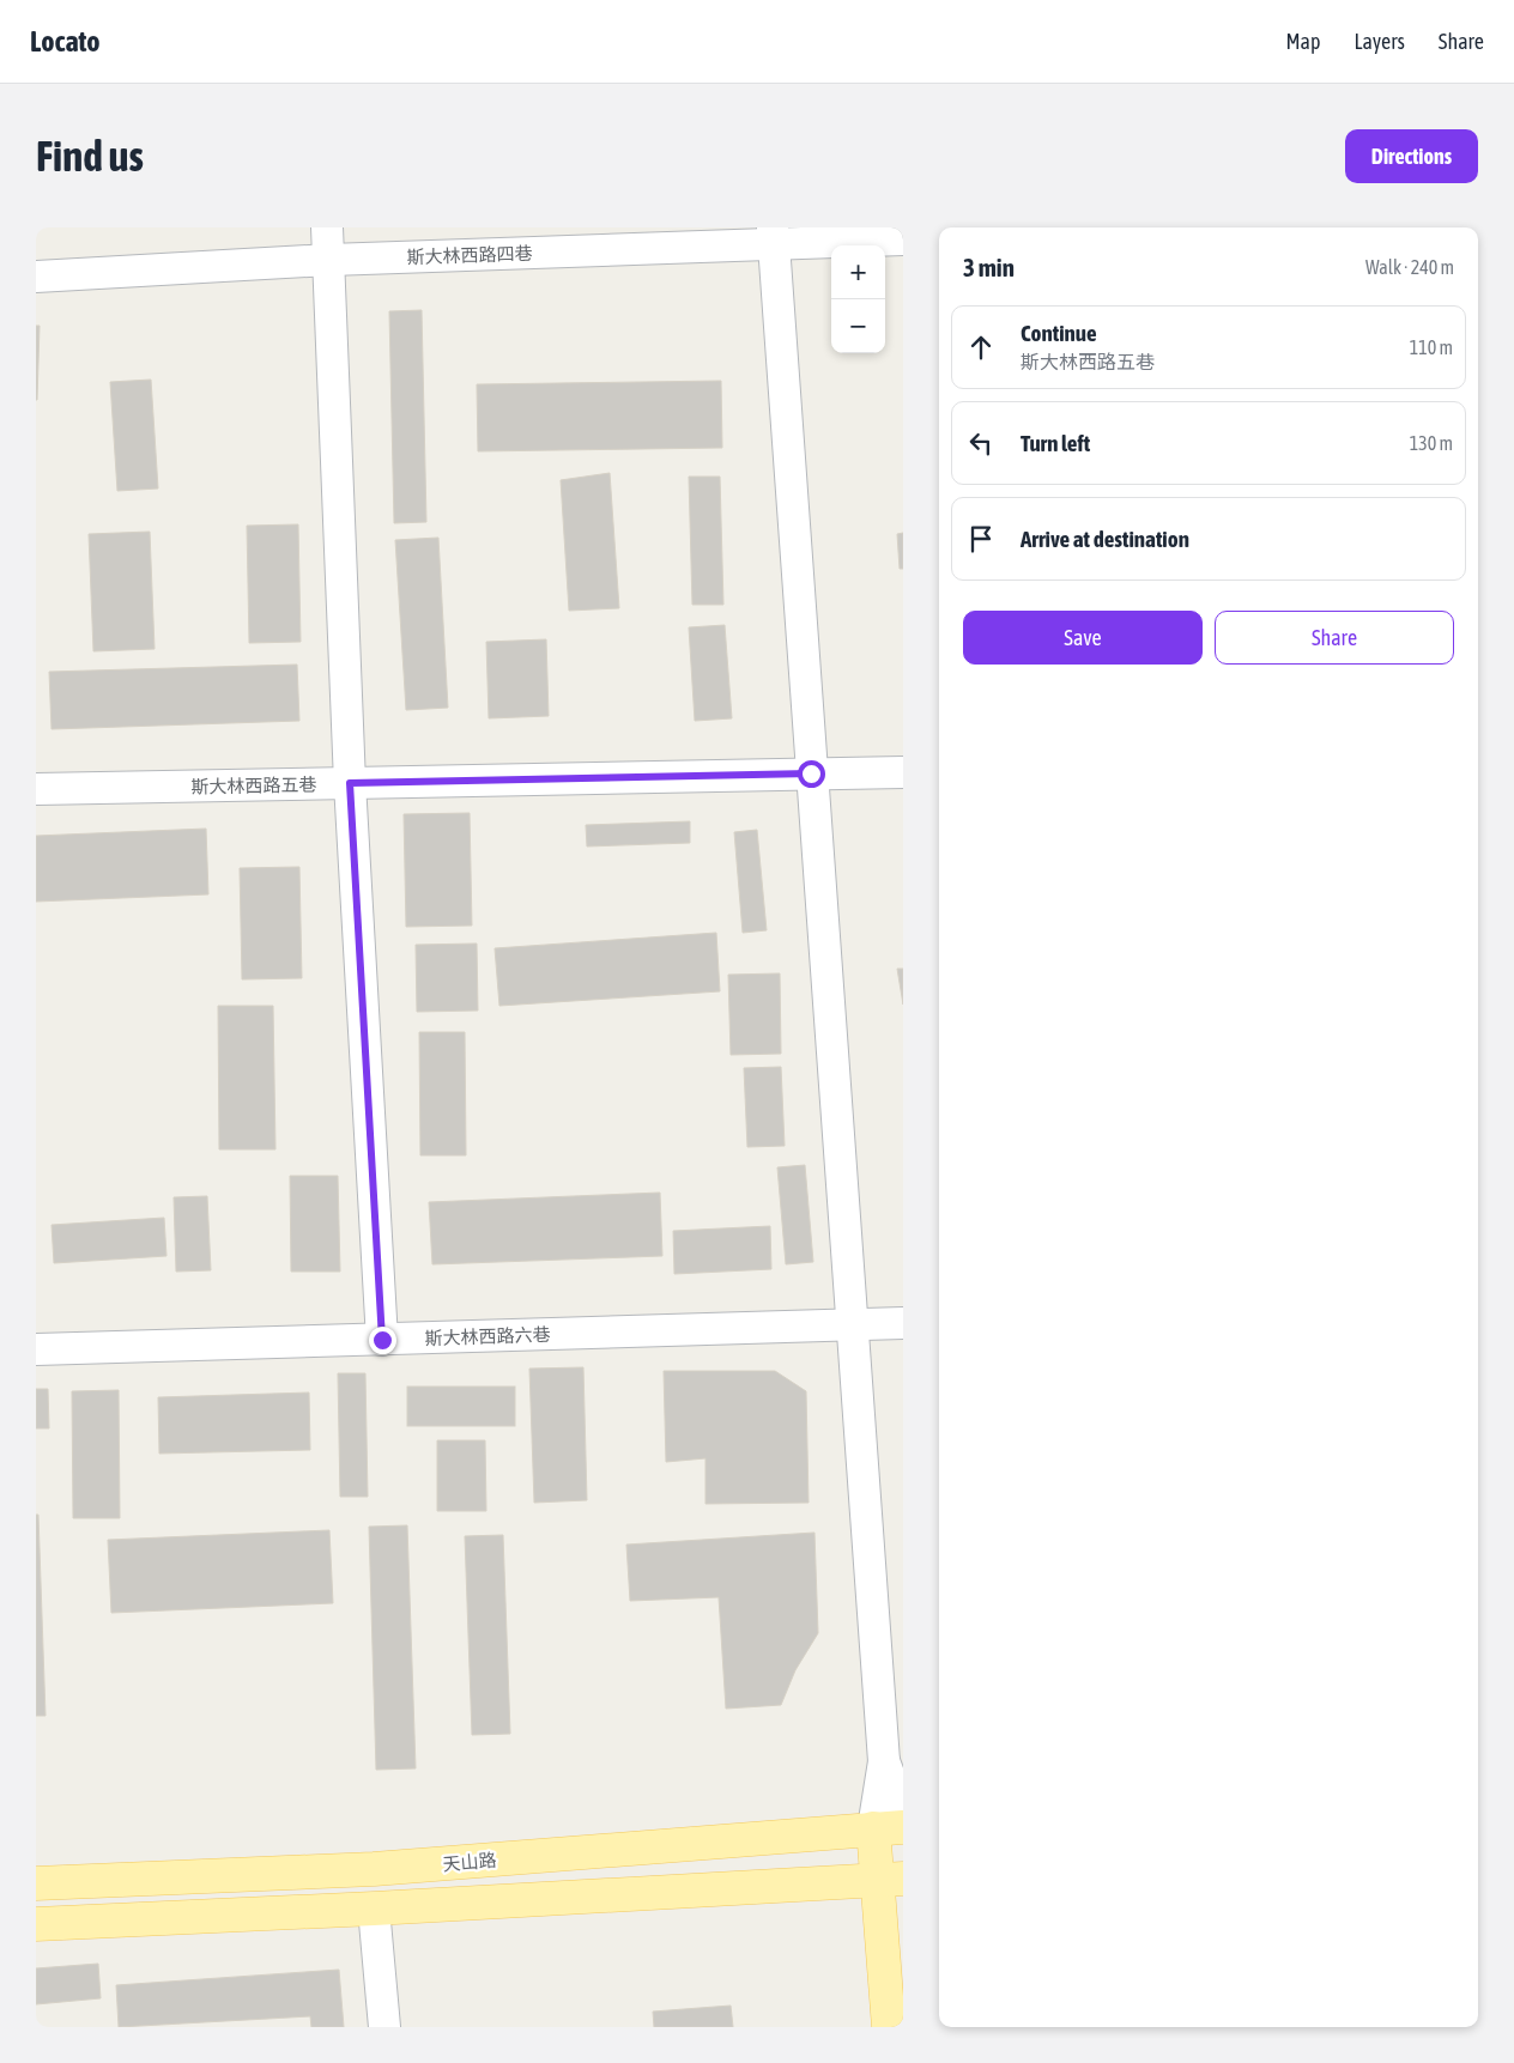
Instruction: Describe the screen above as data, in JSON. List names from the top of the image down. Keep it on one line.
{"streets":{"main road":["天山路"],"street":["斯大林西路四巷","斯大林西路五巷","斯大林西路六巷"]},"page":{"header":"Locato","nav":["Map","Layers","Share"],"buttons":["Directions",["Save","Share"]],"title":"Find us","heading":["3 min","Walk · 240 m"],"map_buttons":["+","−"],"list":[["Continue","斯大林西路五巷","110 m"],["Turn left","130 m"],"Arrive at destination"]}}
